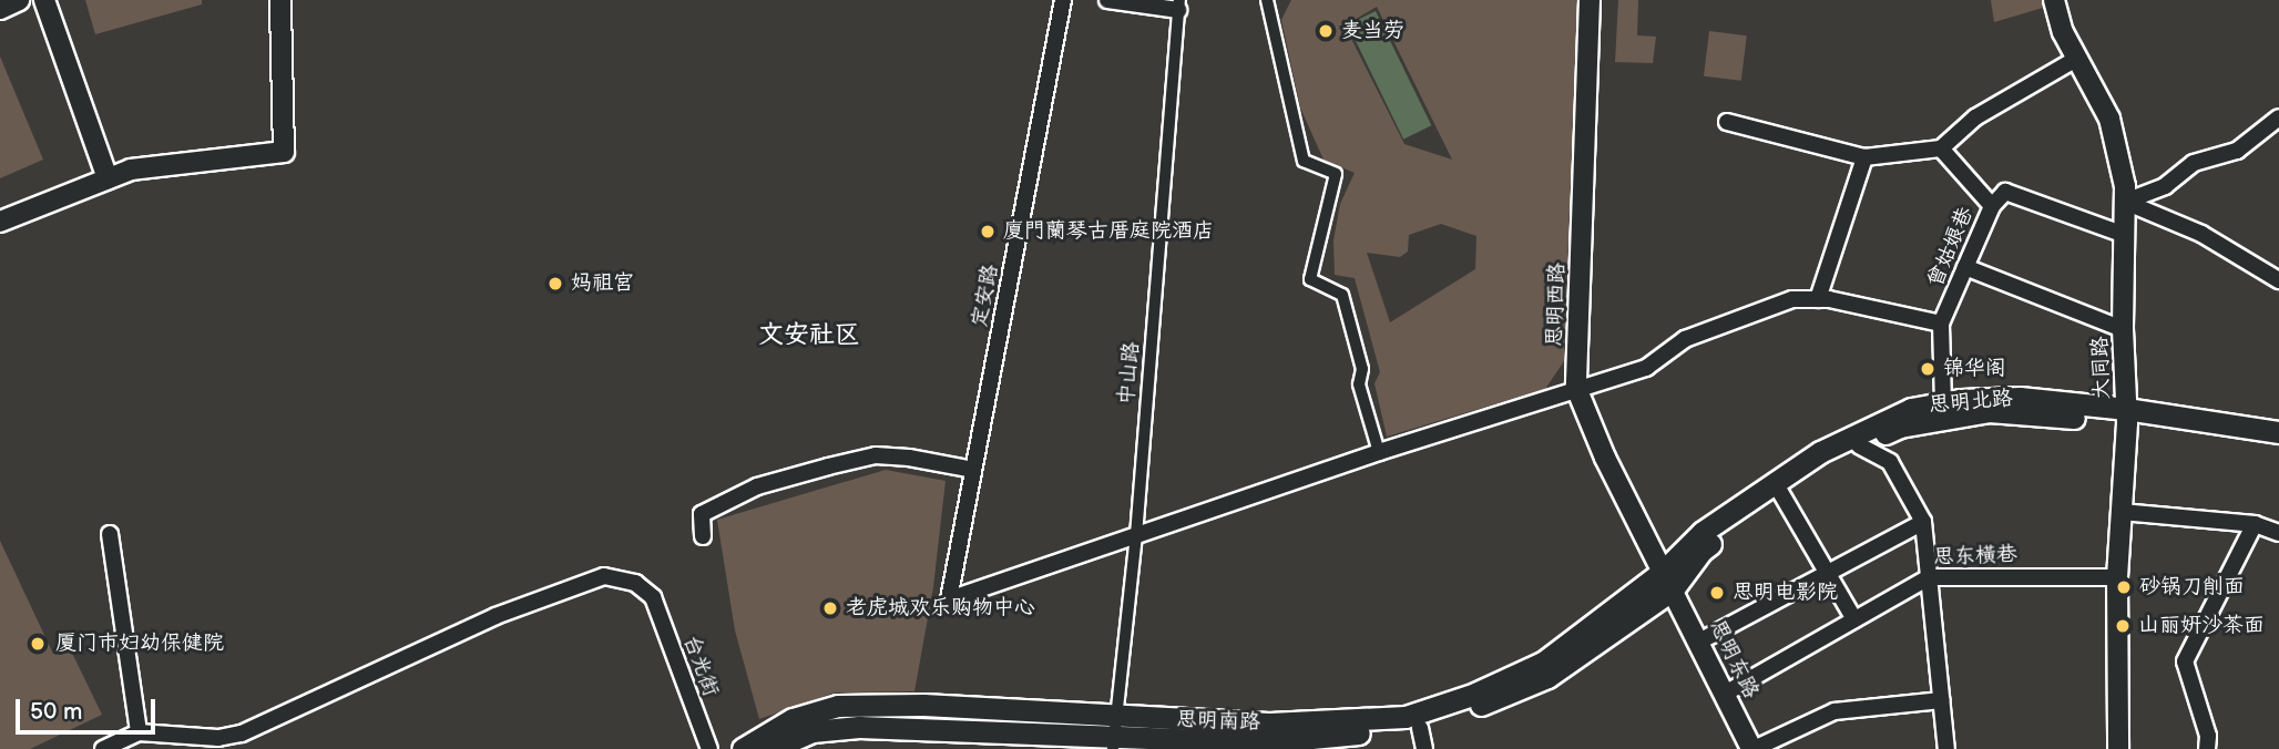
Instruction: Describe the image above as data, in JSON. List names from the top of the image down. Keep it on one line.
{"streets":{"main road":["思明北路","思明南路"],"street":["曾姑娘巷","定安路","思明西路","大同路","中山路","思东横巷","思明东路","台光街"]},"crossings":[["曾姑娘巷","大同路"],["曾姑娘巷","思明北路"],["定安路","中山路"],["思明西路","思明北路"],["思明西路","思明东路"],["思明西路","思明南路"],["大同路","思明北路"],["大同路","思东横巷"],["中山路","思明南路"],["思明北路","思明东路"],["思明北路","思明南路"],["思东横巷","思明东路"],["思明东路","思明南路"]],"districts":["文安社区"],"places":["麦当劳","廈門蘭琴古厝庭院酒店","妈祖宫","锦华阁","砂锅刀削面","思明电影院","老虎城欢乐购物中心","山丽妍沙茶面","厦门市妇幼保健院"],"scale_bar":"50 m"}
